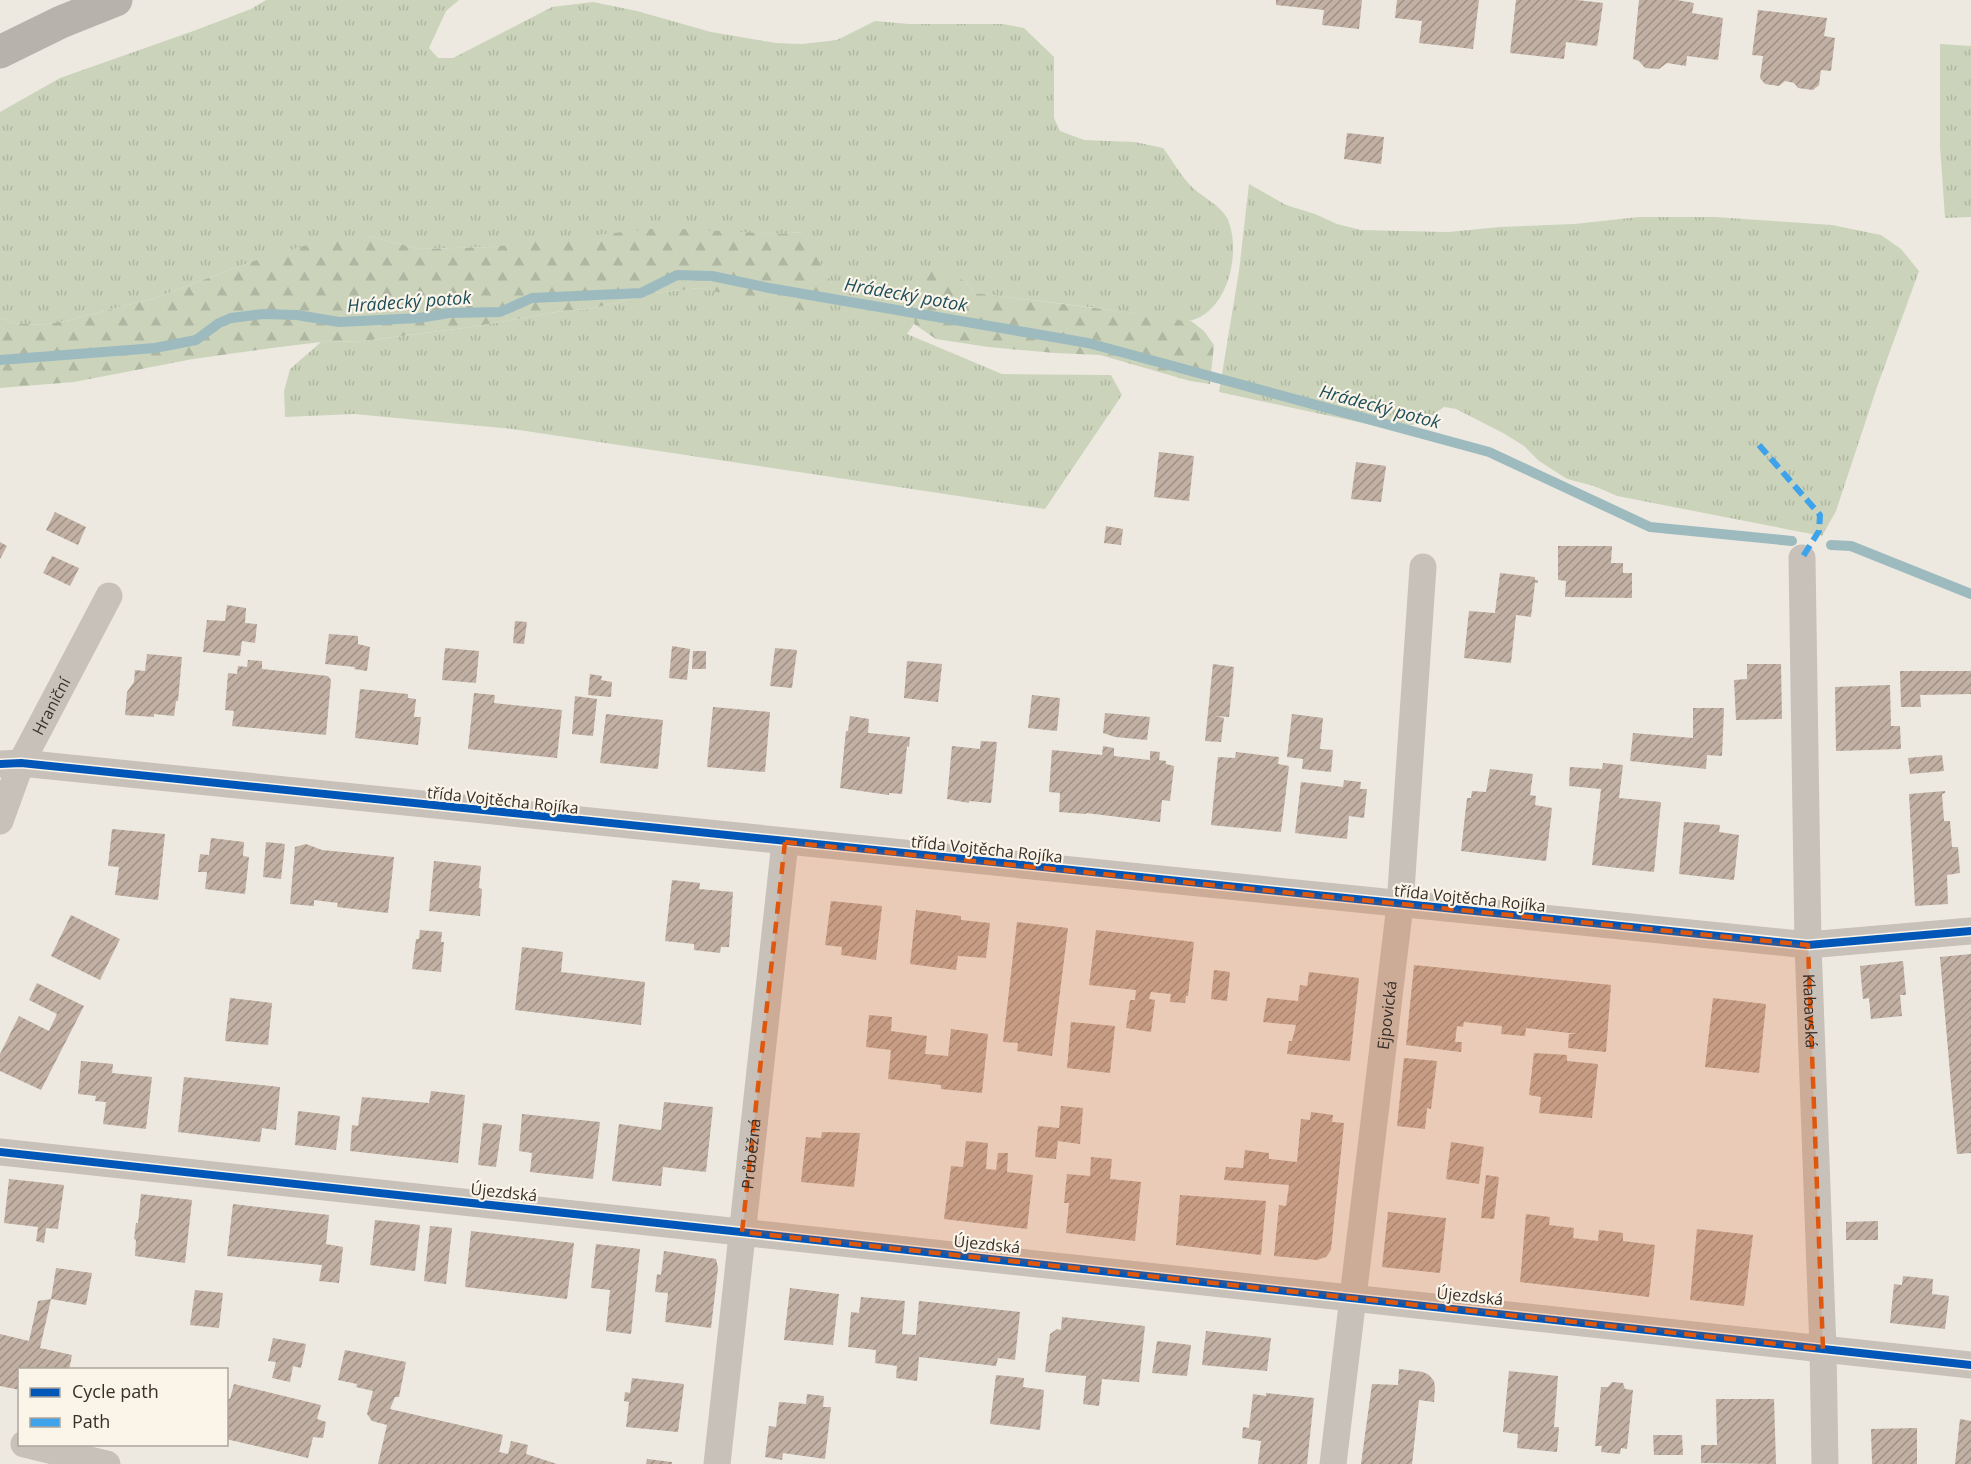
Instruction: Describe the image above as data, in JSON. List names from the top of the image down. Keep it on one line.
{"streets":{"street":["Hraniční","třída Vojtěcha Rojíka","Klabavská","Ejpovická","Průběžná","Újezdská"]},"crossings":[["Hraniční","třída Vojtěcha Rojíka"],["třída Vojtěcha Rojíka","Klabavská"],["třída Vojtěcha Rojíka","Ejpovická"],["třída Vojtěcha Rojíka","Průběžná"],["Klabavská","Újezdská"],["Ejpovická","Újezdská"],["Průběžná","Újezdská"]],"water":["Hrádecký potok"],"legend":["Cycle path","Path"]}
